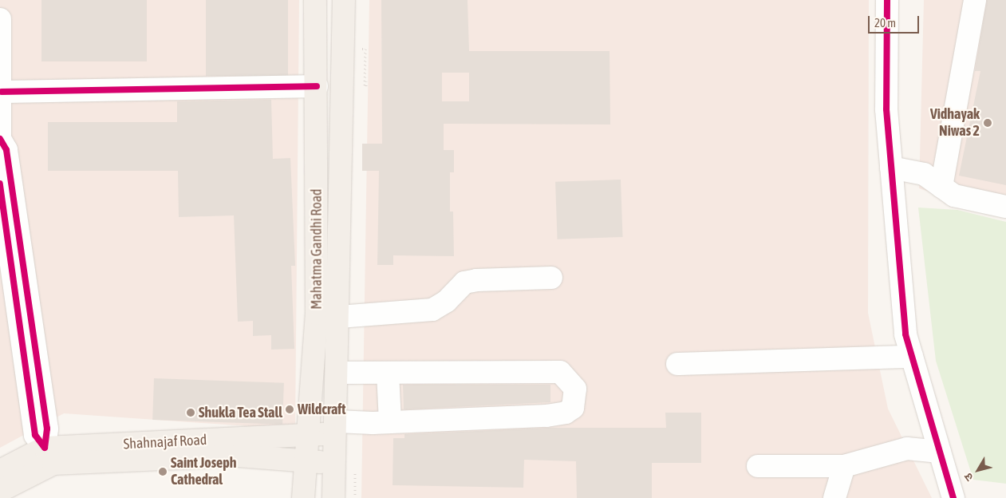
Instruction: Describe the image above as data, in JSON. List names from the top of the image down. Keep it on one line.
{"streets":{"main road":["Mahatma Gandhi Road","Shahnajaf Road"]},"crossings":[["Mahatma Gandhi Road","Shahnajaf Road"]],"places":["Vidhayak Niwas 2","Wildcraft","Shukla Tea Stall","Saint Joseph Cathedral"],"scale_bar":"20 m","north":"bottom left"}
